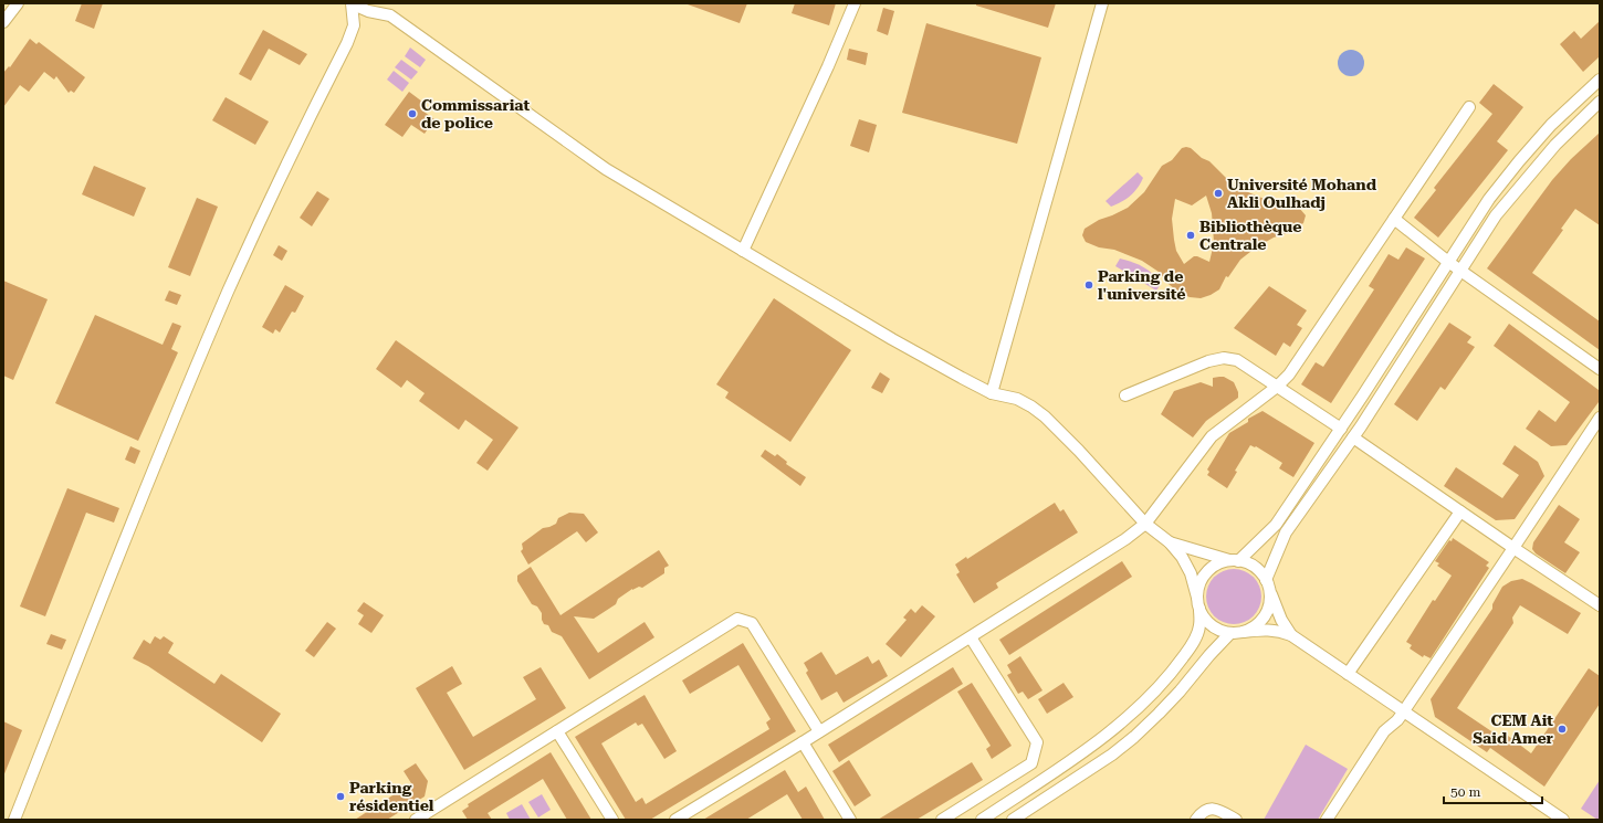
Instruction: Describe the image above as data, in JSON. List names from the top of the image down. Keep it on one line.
{"places":["Commissariat de police","Université Mohand Akli Oulhadj","Bibliothèque Centrale","Parking de l'université","CEM Ait Said Amer","Parking résidentiel"],"scale_bar":"50 m"}
